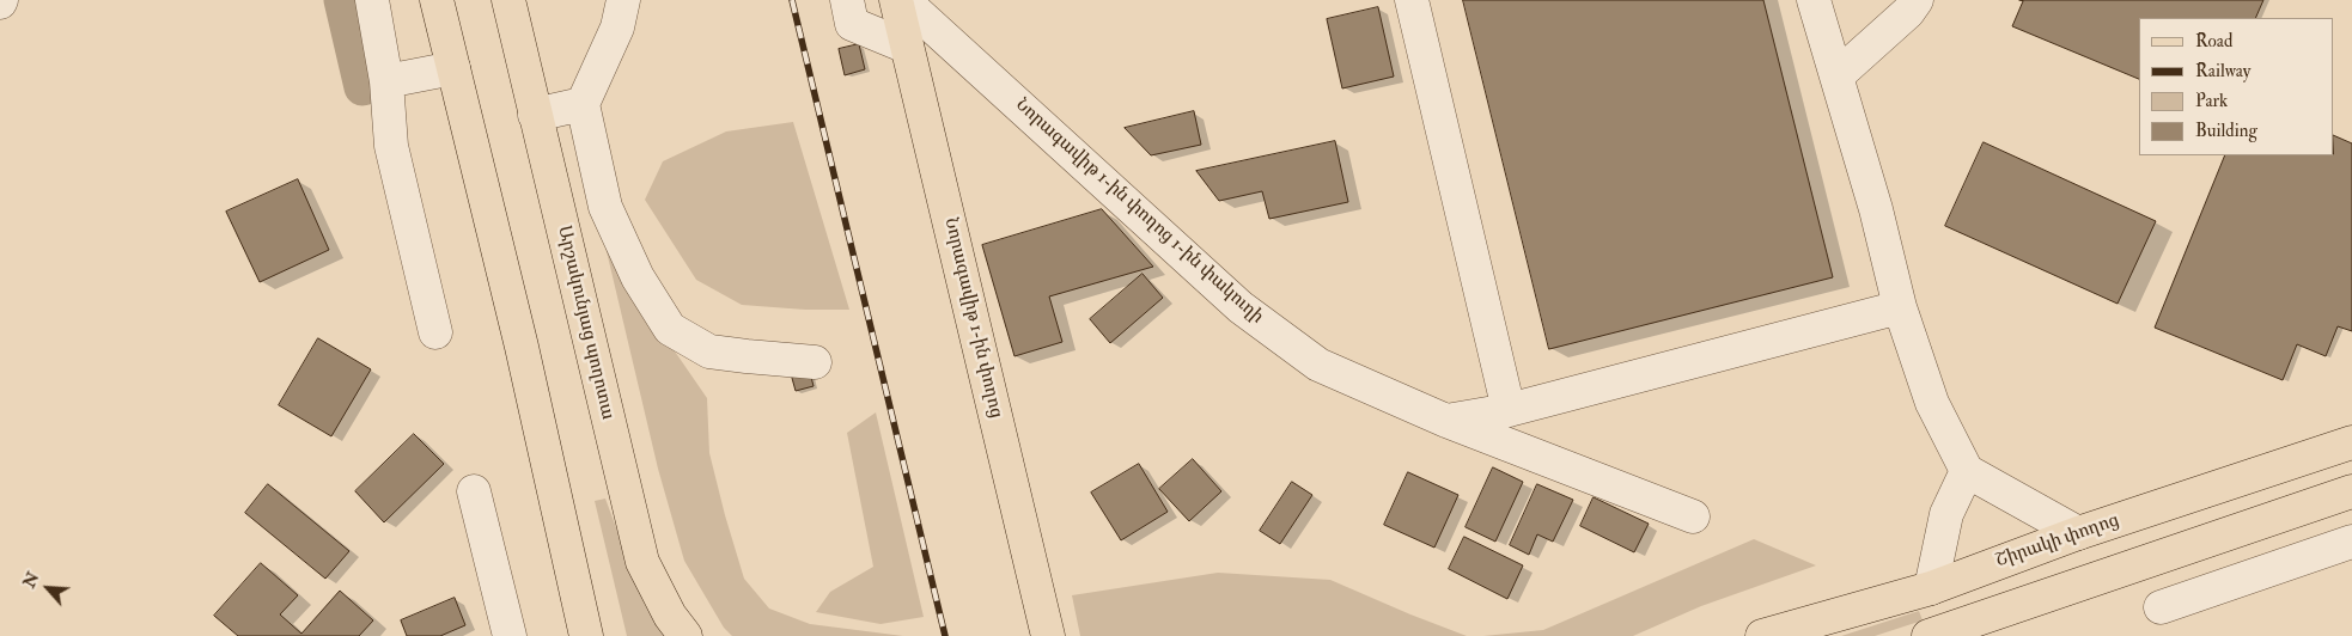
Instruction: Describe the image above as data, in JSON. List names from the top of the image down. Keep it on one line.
{"streets":{"main road":["Նորագավիթ 1-ին փողոց","Արշակունյաց պողոտա","Շիրակի փողոց"],"street":["Նորագավիթ 1-ին փողոց 1-ին փակուղի"]},"legend":["Road","Railway","Park","Building"],"north":"top left"}
